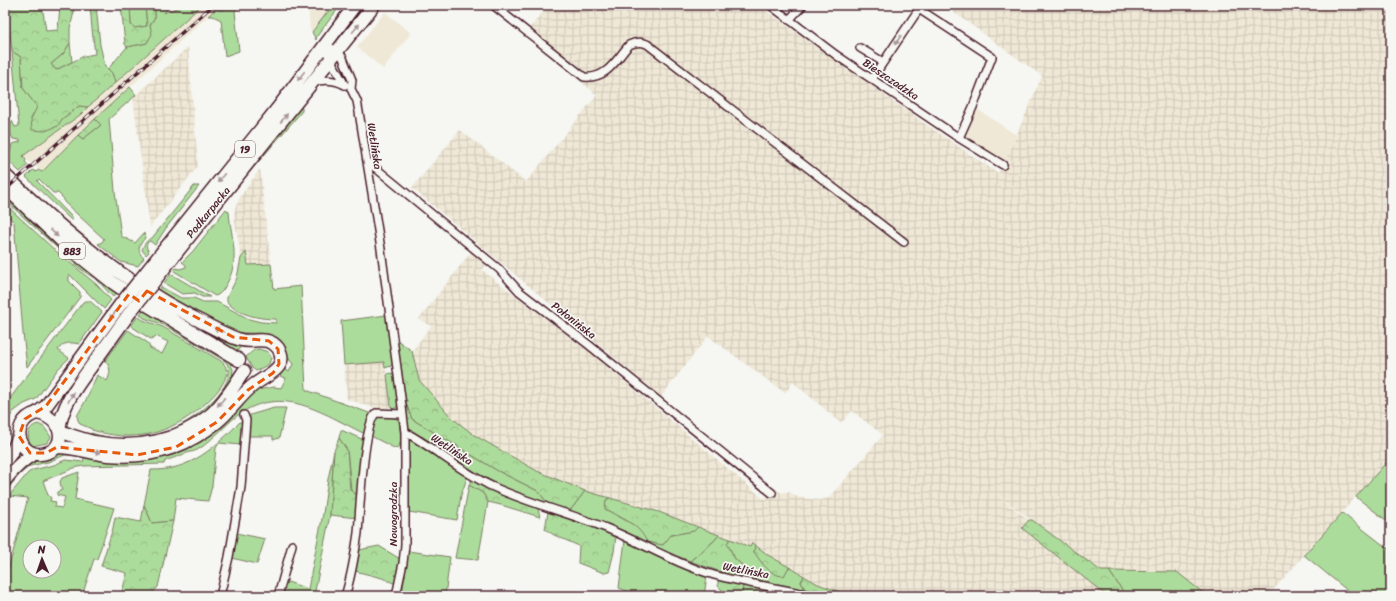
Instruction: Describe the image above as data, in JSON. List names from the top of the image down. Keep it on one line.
{"streets":{"main road":["19","Podkarpacka","883"],"street":["Bieszczadzka","Wetlińska","Połonińska","Nowogrodzka"]},"crossings":[["Wetlińska","Podkarpacka"],["Wetlińska","Połonińska"],["Wetlińska","Nowogrodzka"],["19","Podkarpacka"],["19","883"],["Podkarpacka","883"]],"north":"top"}
